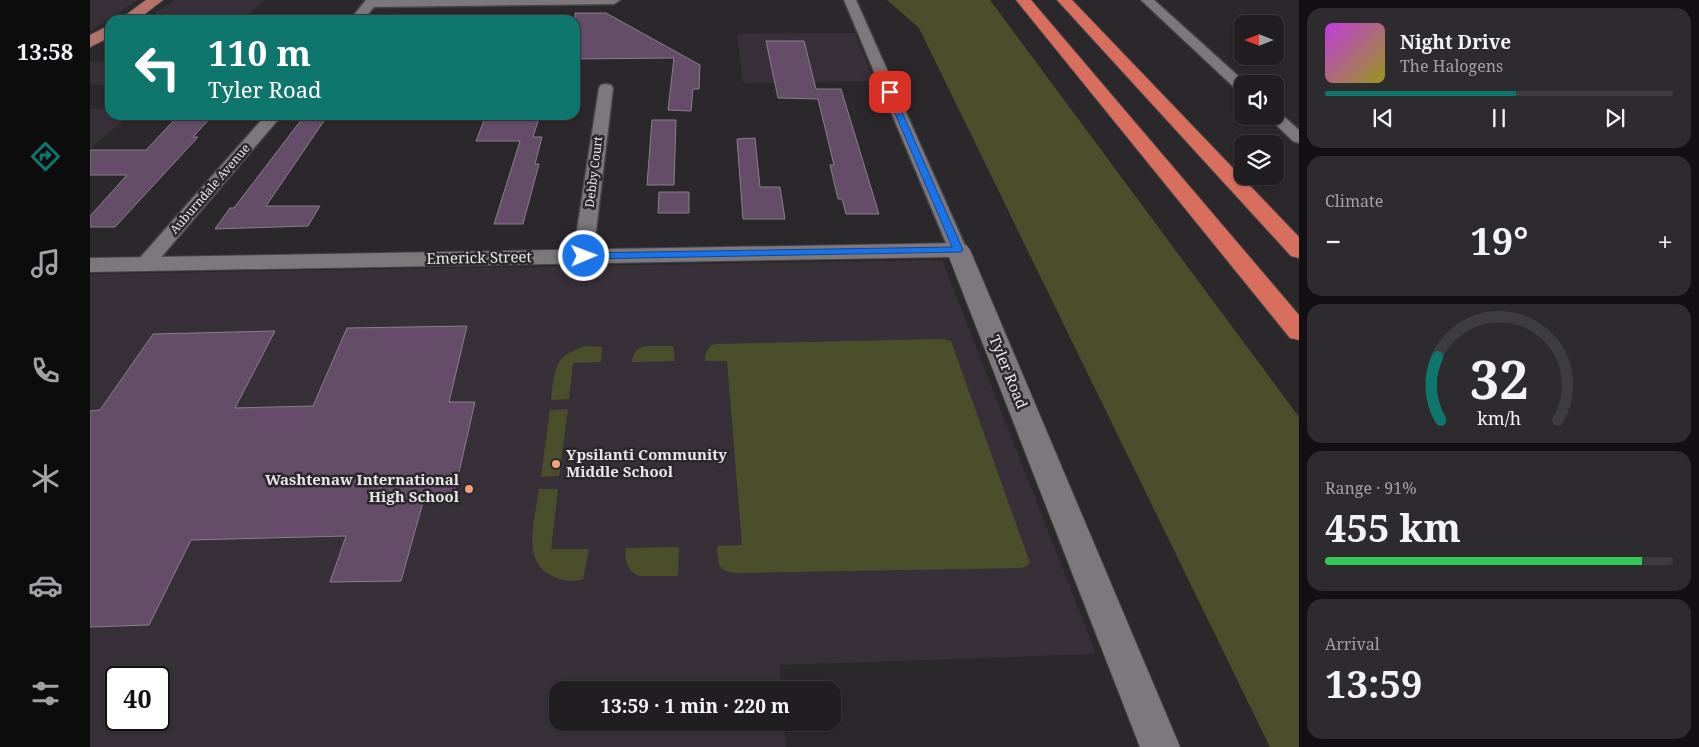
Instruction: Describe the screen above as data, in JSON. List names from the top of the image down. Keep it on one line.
{"streets":{"street":["Debby Court","Auburndale Avenue","Emerick Street","Tyler Road"]},"crossings":[["Debby Court","Emerick Street"],["Auburndale Avenue","Emerick Street"],["Emerick Street","Tyler Road"]],"places":["Ypsilanti Community Middle School","Washtenaw International High School"],"north":"left","page":{"tabs":"13:58","turn":["110 m","Tyler Road"],"song":["Night Drive","The Halogens"],"tile":["Climate",["Range · 91%","455 km"],["Arrival","13:59"]],"heat":["−","19°","+"],"limit":"40","trip":"13:59 · 1 min · 220 m","gauge":["32","km/h"]}}
